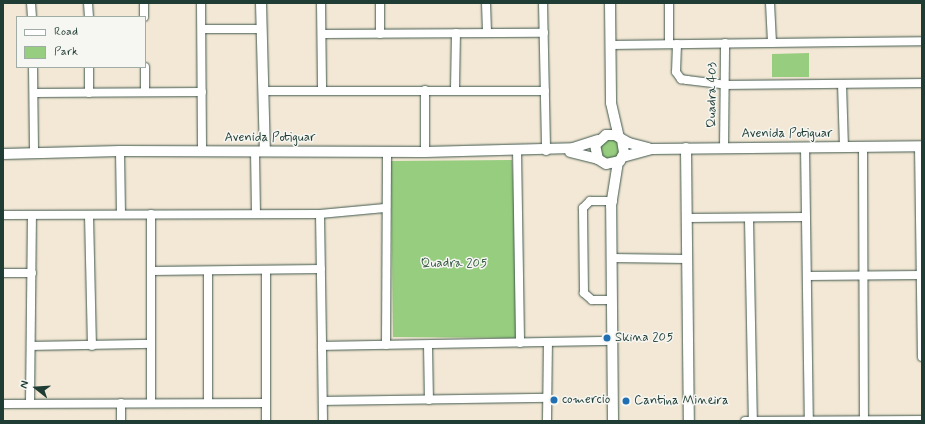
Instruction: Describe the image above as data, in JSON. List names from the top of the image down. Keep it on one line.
{"streets":{"street":["Quadra 403","Avenida Potiguar"]},"crossings":[["Quadra 403","Avenida Potiguar"]],"parks":["Quadra 205"],"places":["Skina 205","comercio","Cantina Mineira"],"legend":["Road","Park"],"north":"left"}
